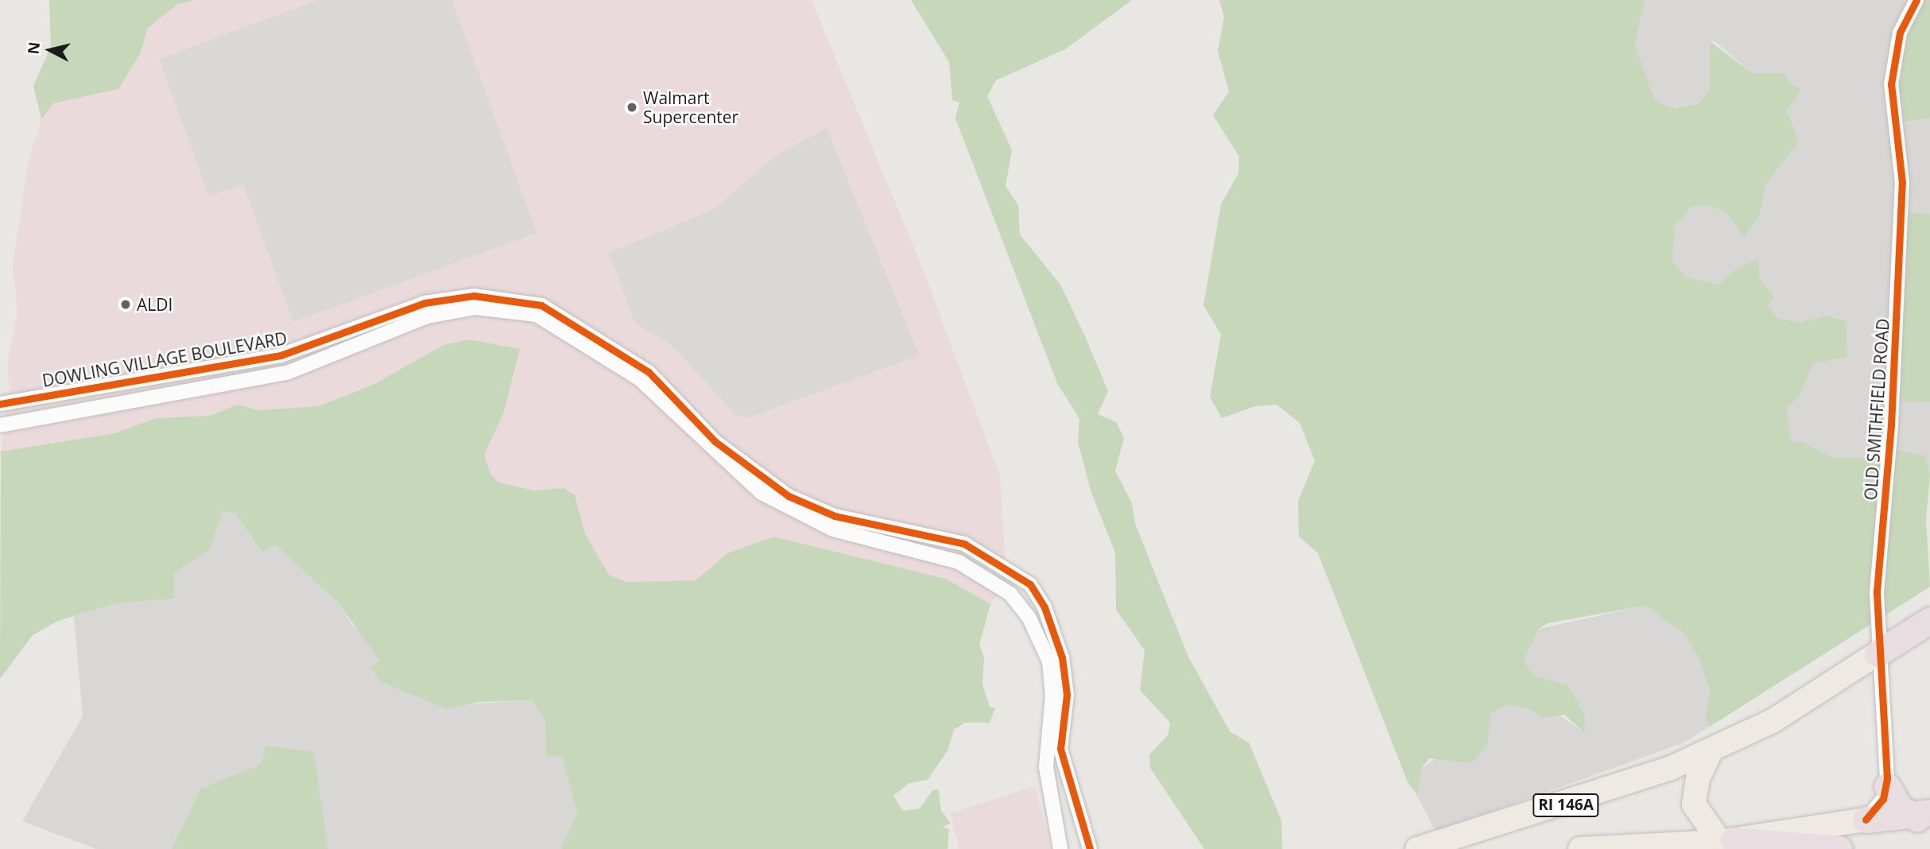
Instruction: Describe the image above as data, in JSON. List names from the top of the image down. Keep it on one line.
{"streets":{"highway":["RI 146A"],"street":["DOWLING VILLAGE BOULEVARD","OLD SMITHFIELD ROAD"]},"crossings":[["OLD SMITHFIELD ROAD","RI 146A"]],"places":["Walmart Supercenter","ALDI"],"north":"left"}
